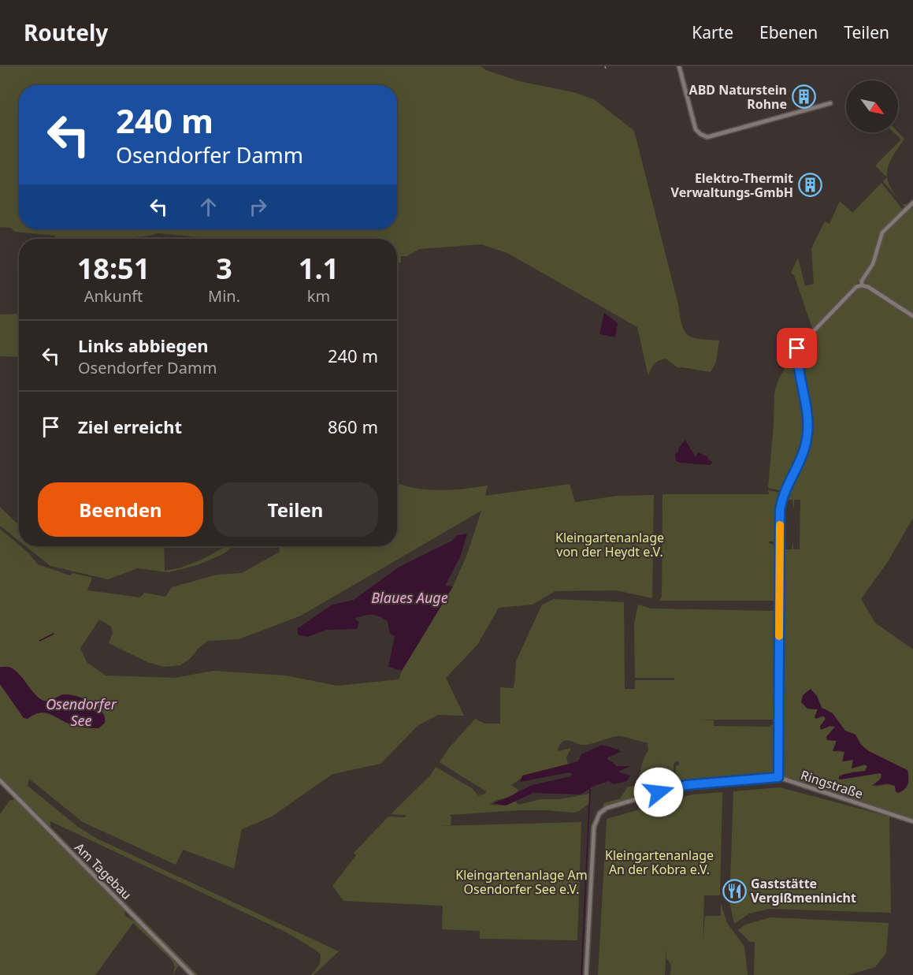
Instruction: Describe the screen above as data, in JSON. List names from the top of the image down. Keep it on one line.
{"streets":{"street":["Ringstraße","Am Tagebau"]},"water":["Blaues Auge","Osendorfer See"],"parks":["Kleingartenanlage von der Heydt e.V.","Kleingartenanlage An der Kobra e.V.","Kleingartenanlage Am Osendorfer See e.V."],"places":{"building":["ABD Naturstein Rohne","Elektro-Thermit Verwaltungs-GmbH"],"restaurant":["Gaststätte Vergißmeninicht"]},"north":"bottom right","page":{"header":"Routely","nav":["Karte","Ebenen","Teilen"],"turn":["240 m","Osendorfer Damm"],"eta":["18:51","Ankunft","3","Min.","1.1","km"],"list":[{"name":"Links abbiegen","note":"Osendorfer Damm","value":"240 m"},{"name":"Ziel erreicht","value":"860 m"}],"buttons":["Beenden","Teilen"]}}
